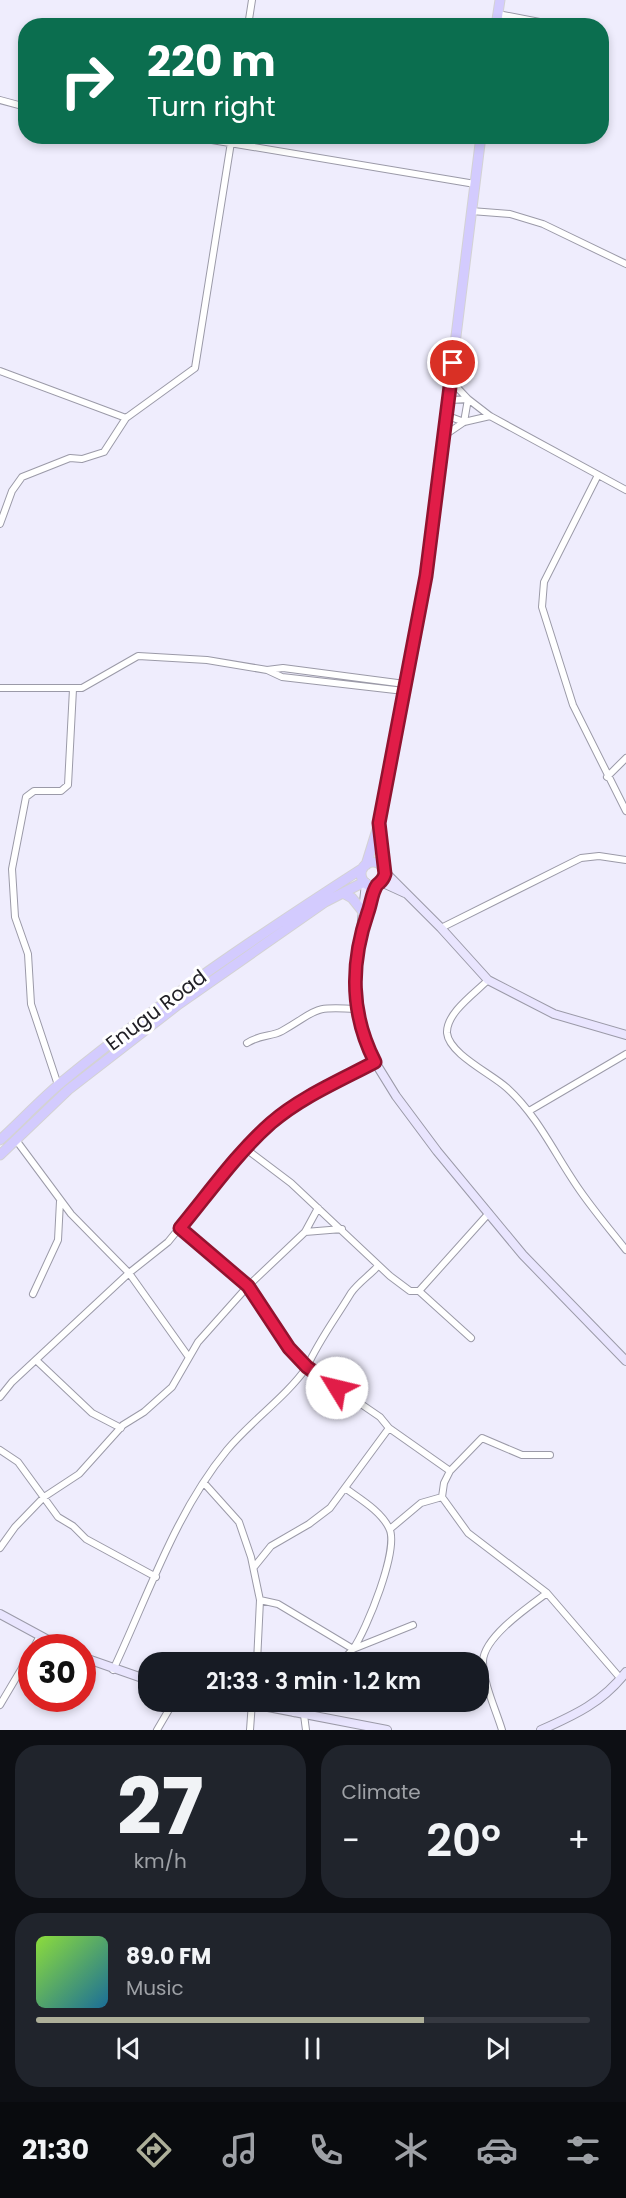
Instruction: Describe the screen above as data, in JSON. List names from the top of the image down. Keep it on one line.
{"streets":{"main road":["Enugu Road"]},"page":{"turn":["220 m","Turn right"],"limit":"30","trip":"21:33 · 3 min · 1.2 km","tile":[["27","km/h"],"Climate"],"heat":["−","20°","+"],"song":["89.0 FM","Music"],"tabs":"21:30"}}
